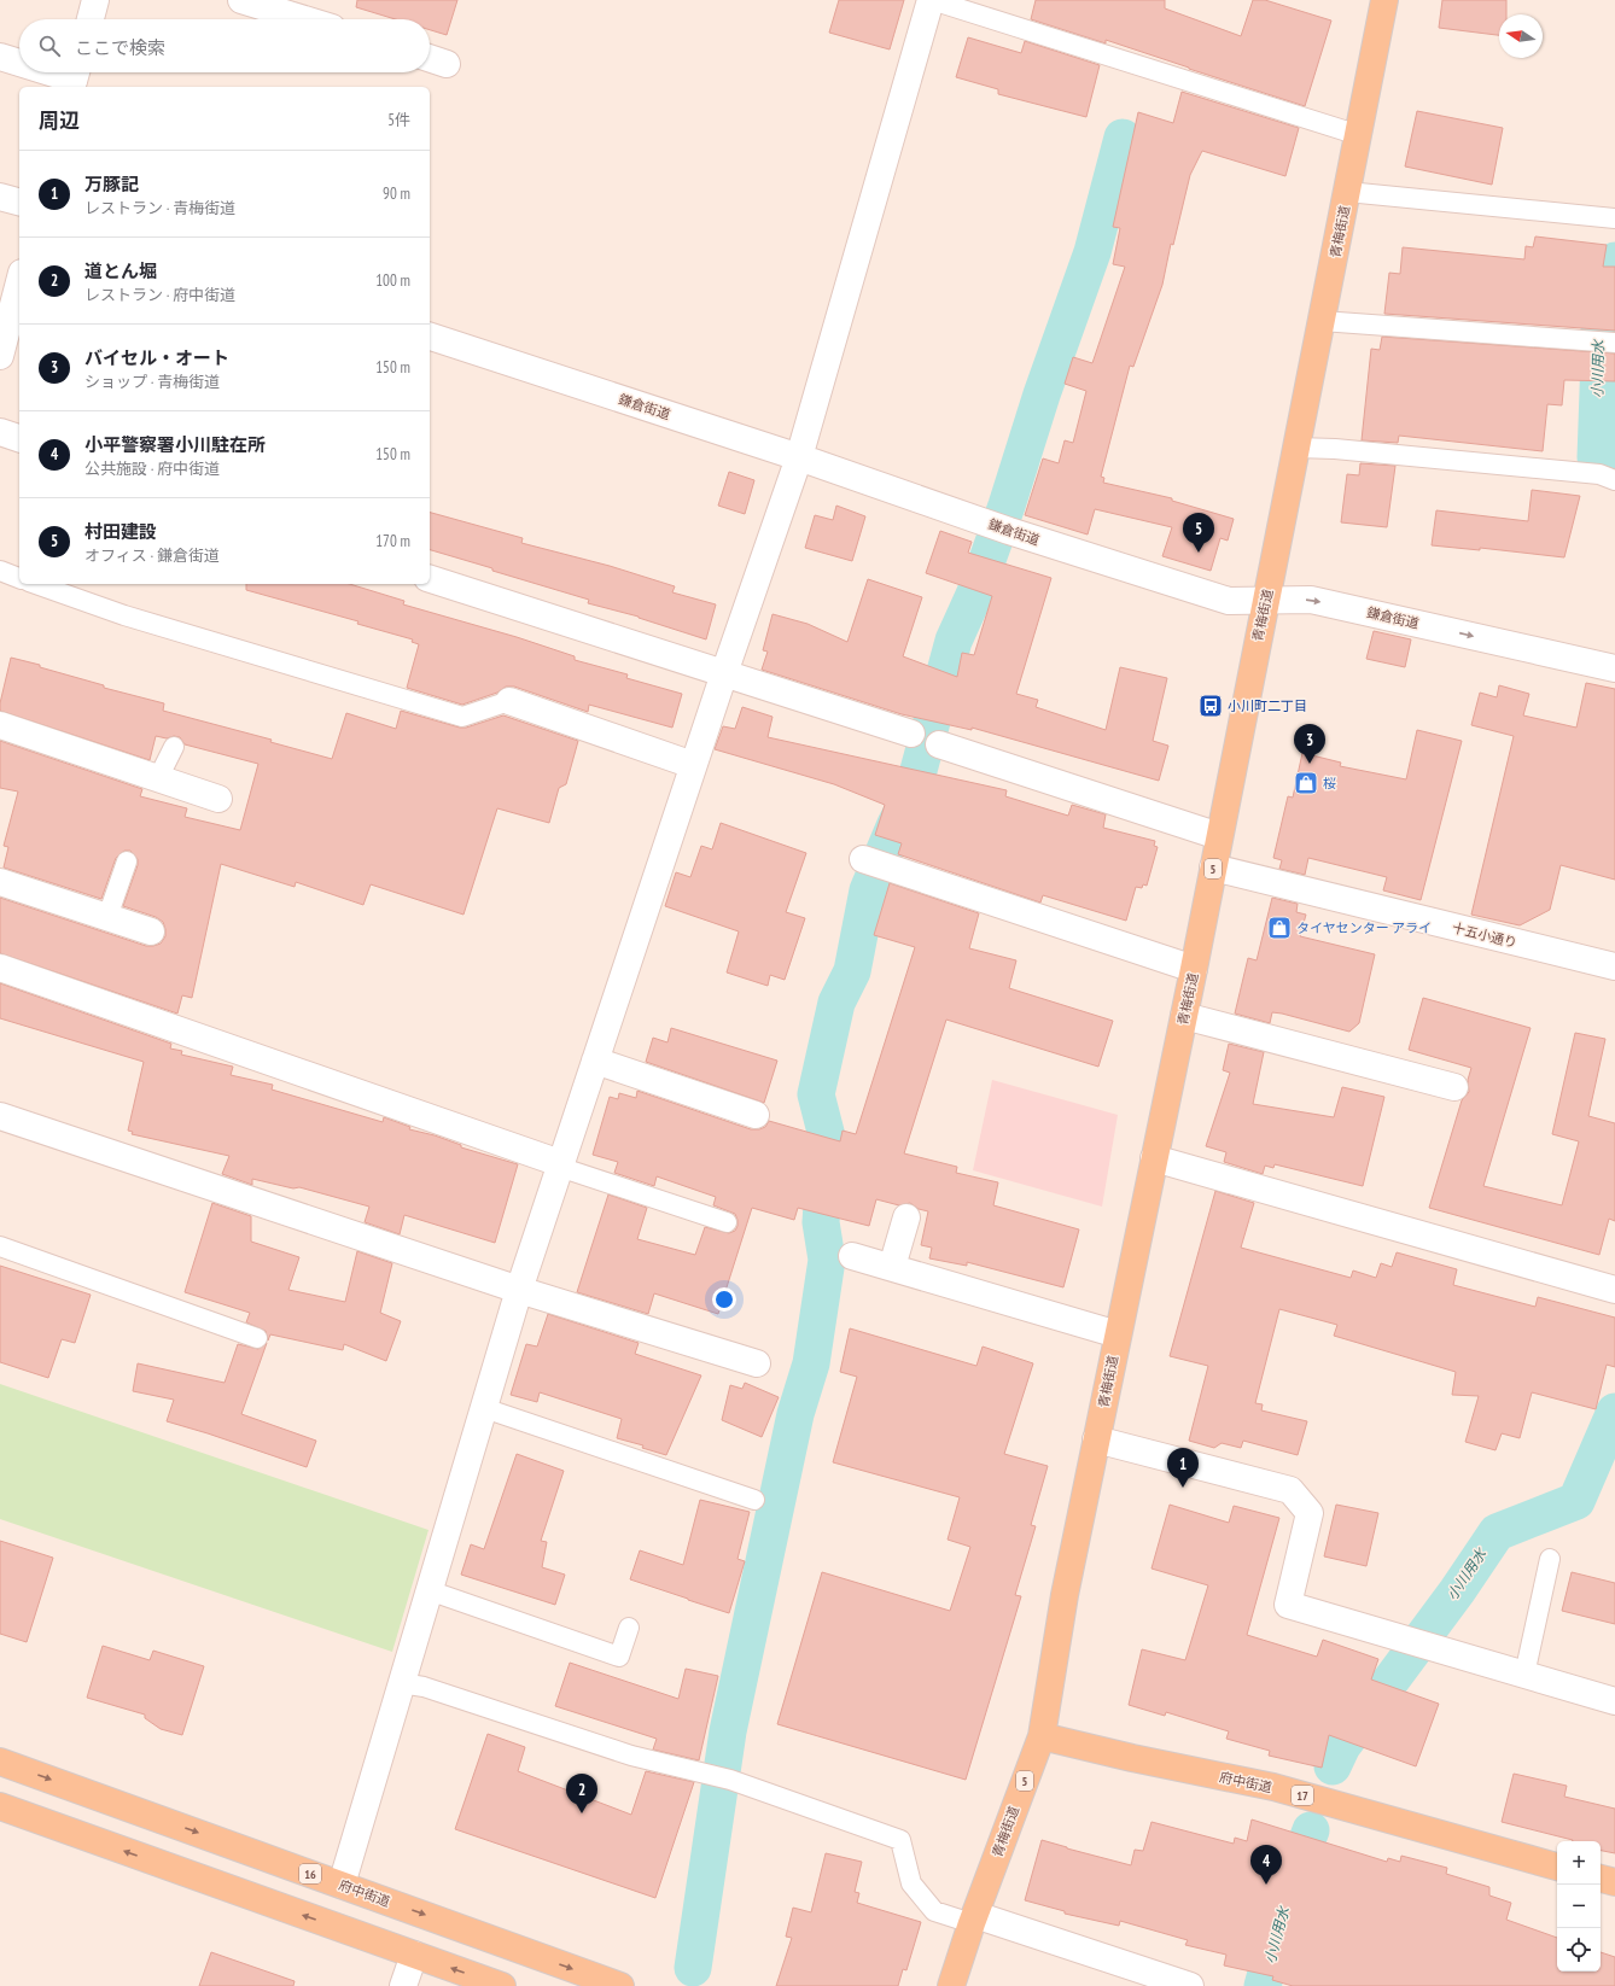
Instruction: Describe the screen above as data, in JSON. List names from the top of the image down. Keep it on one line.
{"streets":{"main road":["青梅街道","5","府中街道","17","16"],"street":["鎌倉街道","十五小通り"]},"crossings":[["青梅街道","鎌倉街道"],["青梅街道","十五小通り"],["青梅街道","府中街道"]],"water":["小川用水"],"places":{"bus stop":["小川町二丁目"],"shop":["桜","タイヤセンター アライ"]},"north":"left","page":{"search":"ここで検索","heading":["周辺","5件"],"list":[{"mark":"1","name":"万豚記","note":"レストラン · 青梅街道","value":"90 m"},{"mark":"2","name":"道とん堀","note":"レストラン · 府中街道","value":"100 m"},{"mark":"3","name":"バイセル・オート","note":"ショップ · 青梅街道","value":"150 m"},{"mark":"4","name":"小平警察署小川駐在所","note":"公共施設 · 府中街道","value":"150 m"},{"mark":"5","name":"村田建設","note":"オフィス · 鎌倉街道","value":"170 m"}],"pins":["5","3","1","2","4"],"map_buttons":["+","−"]}}
